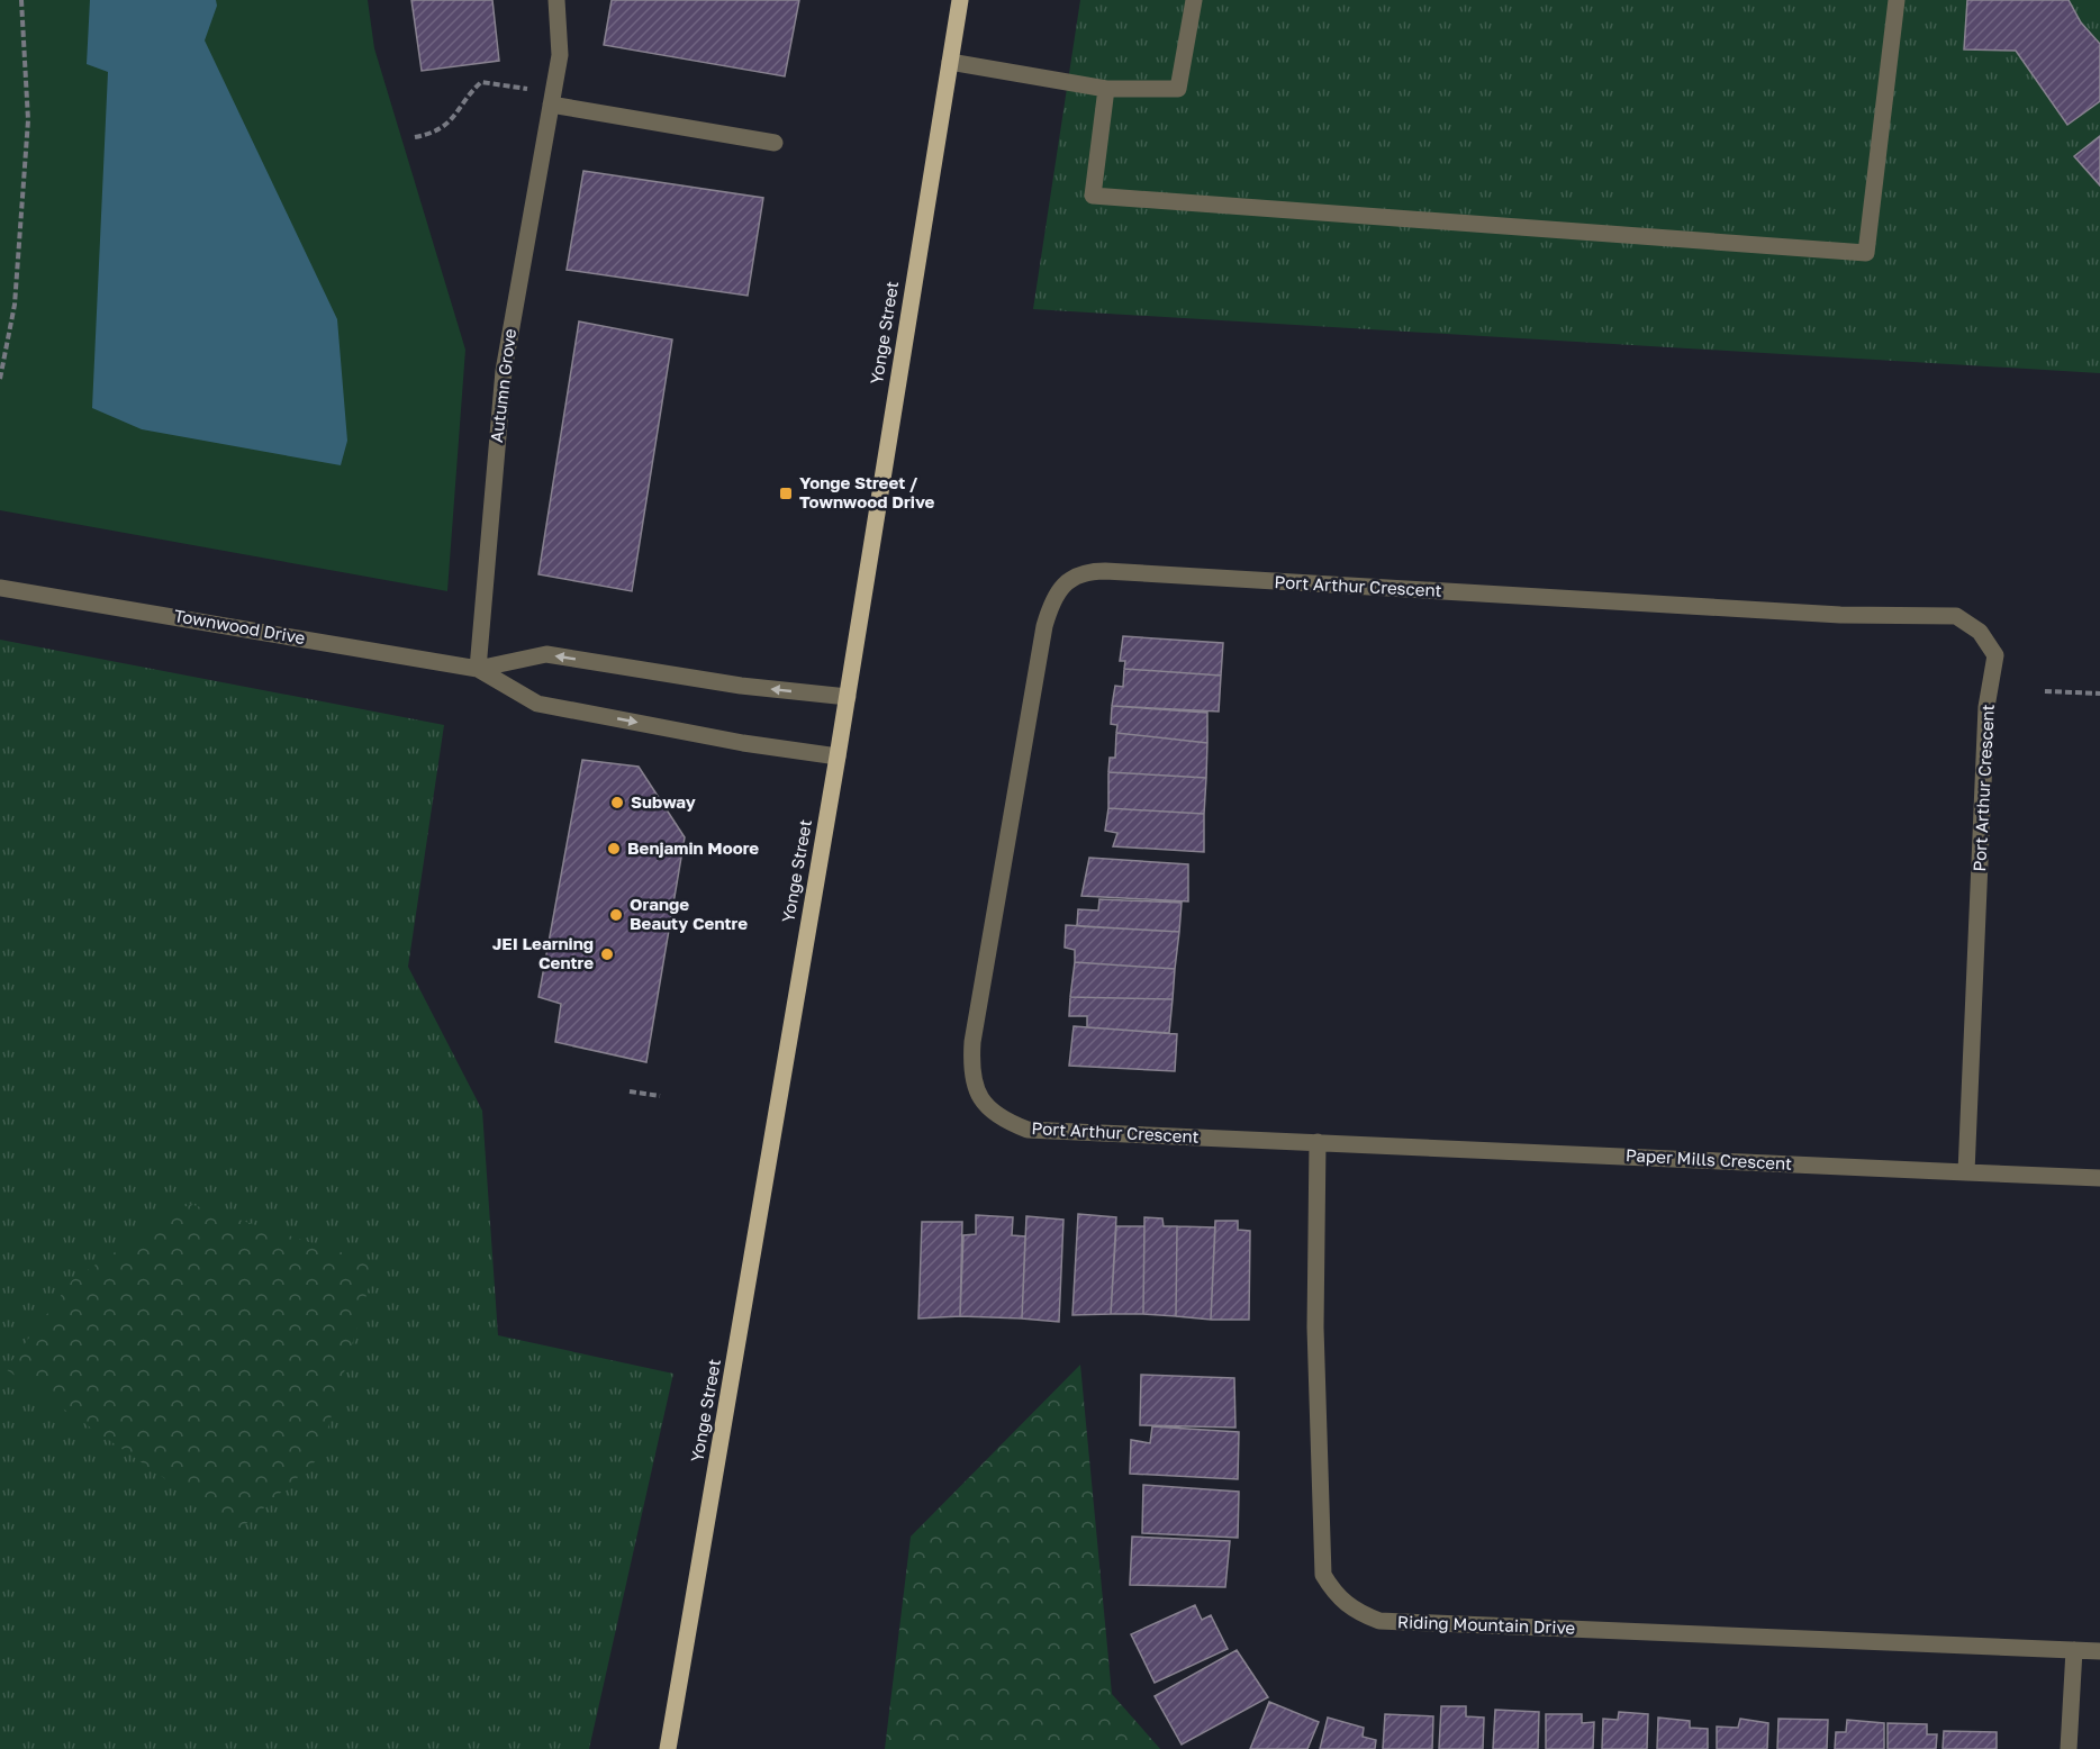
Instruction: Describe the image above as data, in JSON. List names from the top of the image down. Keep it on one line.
{"streets":{"main road":["Yonge Street"],"street":["Autumn Grove","Port Arthur Crescent","Townwood Drive","Paper Mills Crescent","Riding Mountain Drive"]},"crossings":[["Yonge Street","Townwood Drive"],["Autumn Grove","Townwood Drive"],["Port Arthur Crescent","Paper Mills Crescent"],["Port Arthur Crescent","Riding Mountain Drive"],["Paper Mills Crescent","Riding Mountain Drive"]],"places":{"transit":["Yonge Street / Townwood Drive"],"other":["Subway","Benjamin Moore","Orange Beauty Centre","JEI Learning Centre"]}}
